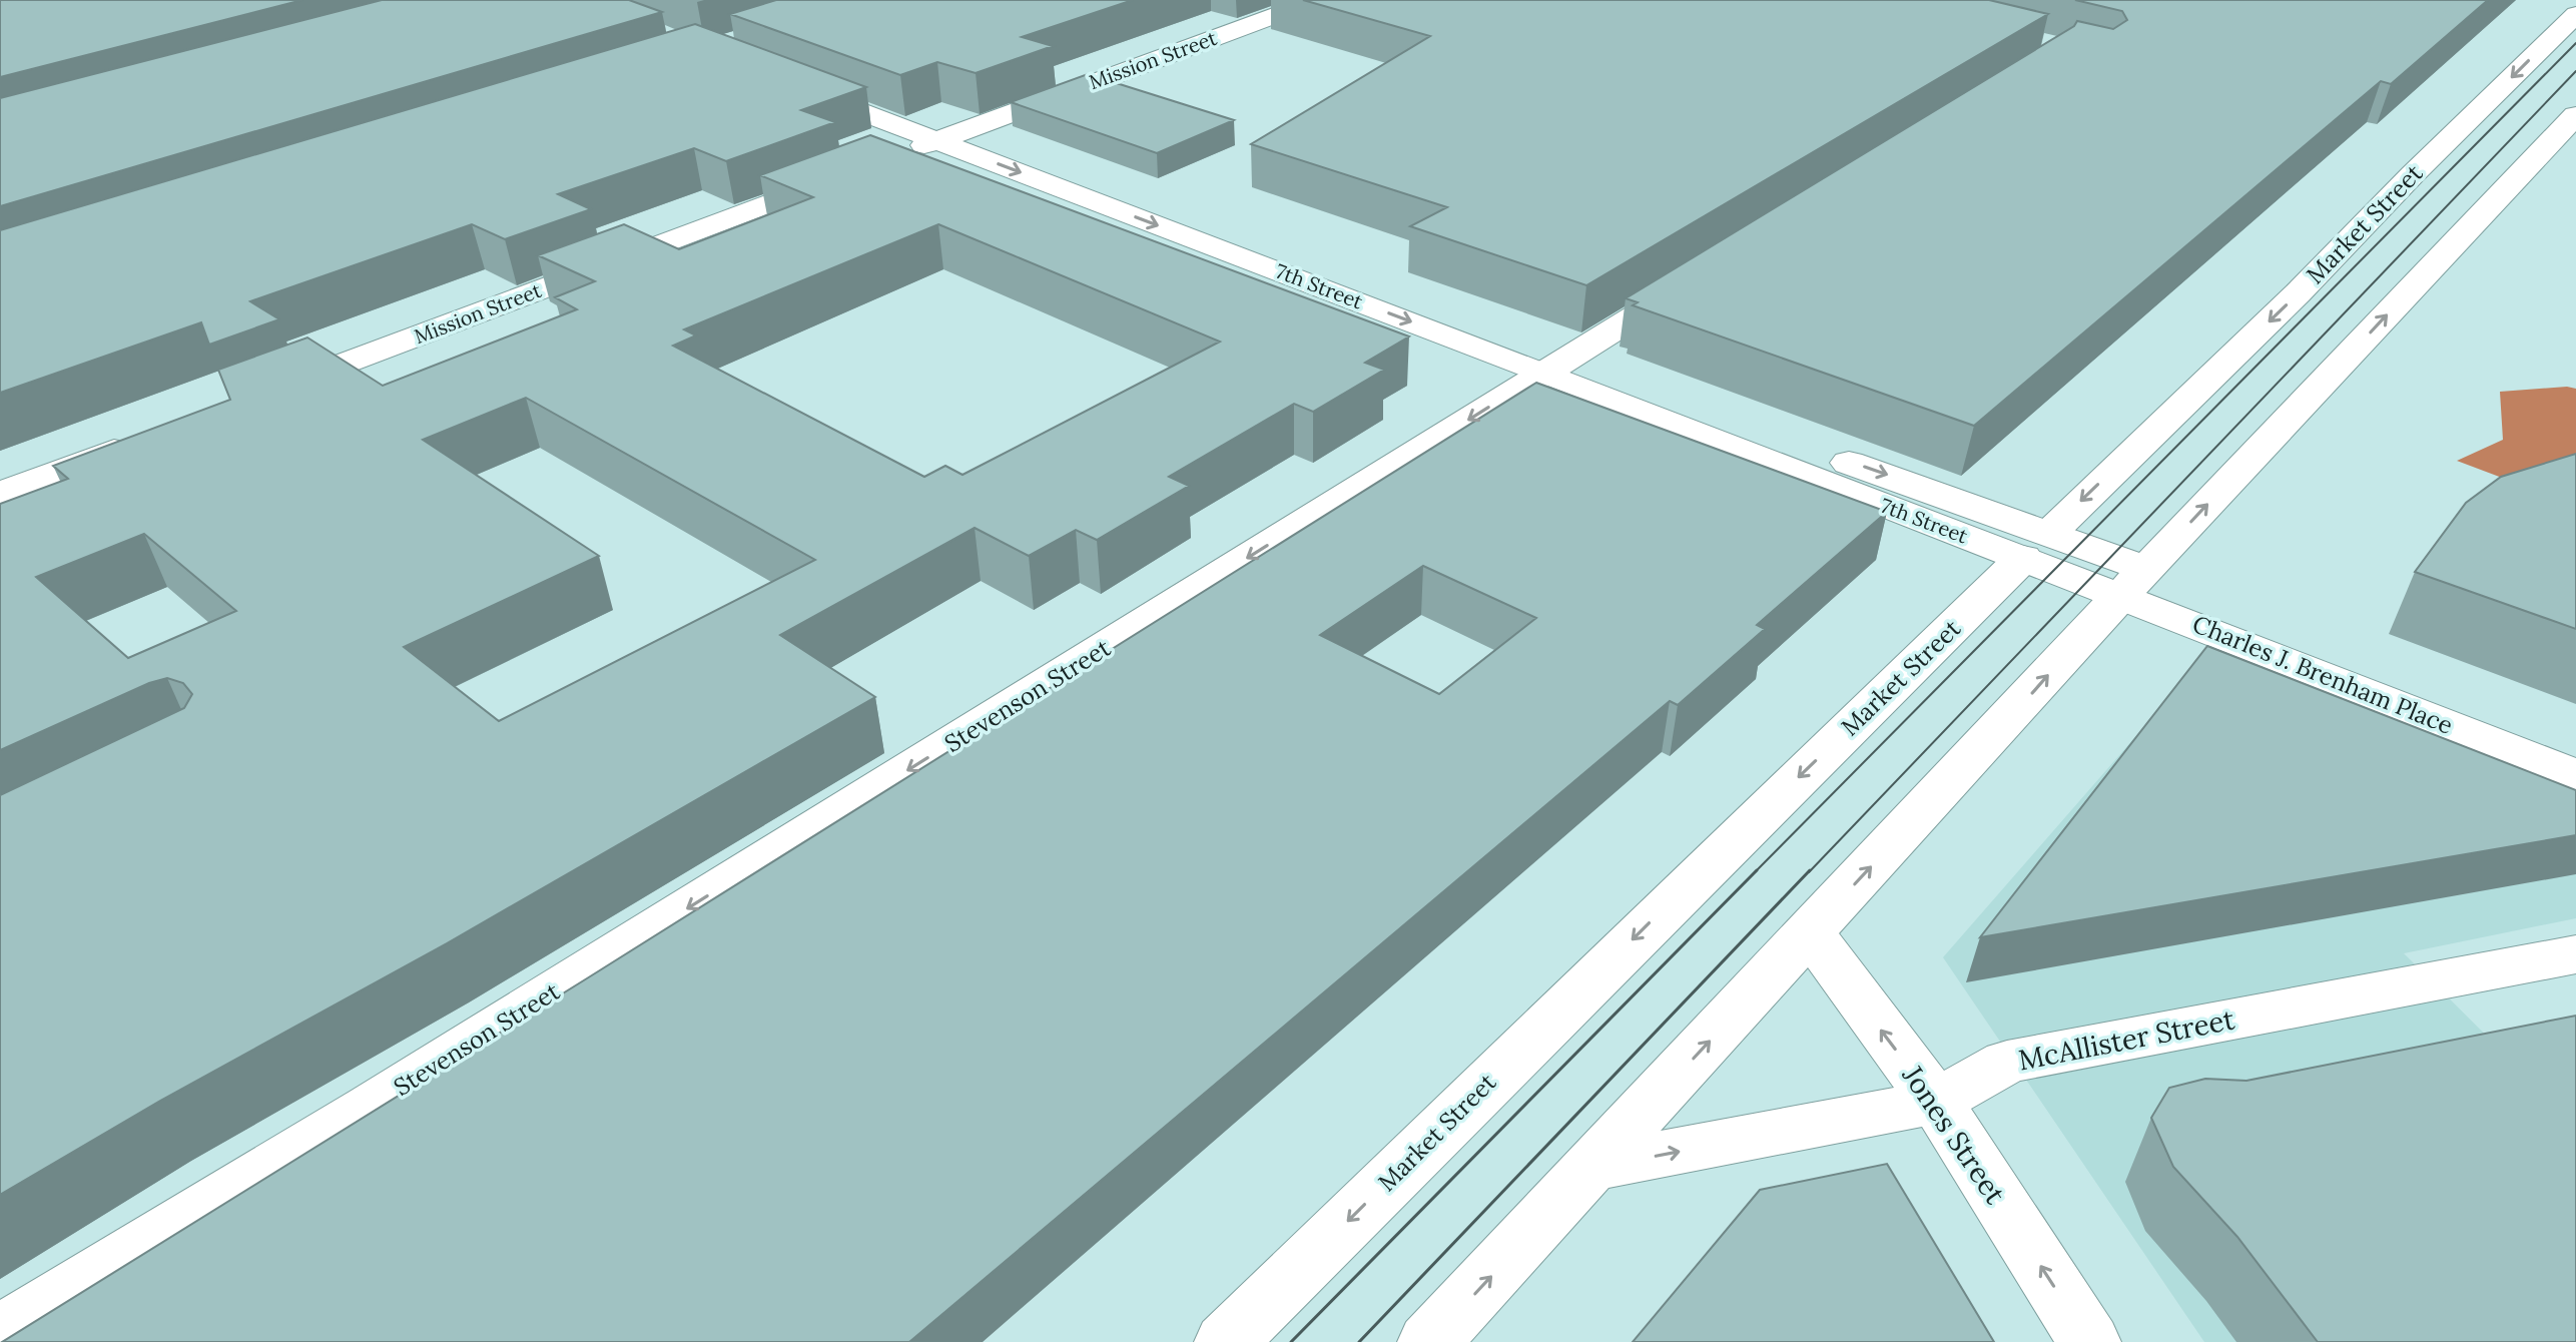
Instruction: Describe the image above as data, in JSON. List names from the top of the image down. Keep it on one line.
{"streets":{"street":["Mission Street","Market Street","7th Street","Charles J. Brenham Place","Stevenson Street","McAllister Street","Jones Street"]},"crossings":[["Mission Street","7th Street"],["Market Street","7th Street"],["7th Street","Charles J. Brenham Place"],["7th Street","Stevenson Street"],["McAllister Street","Jones Street"]],"one_way":["7th Street","Stevenson Street","Jones Street"]}
